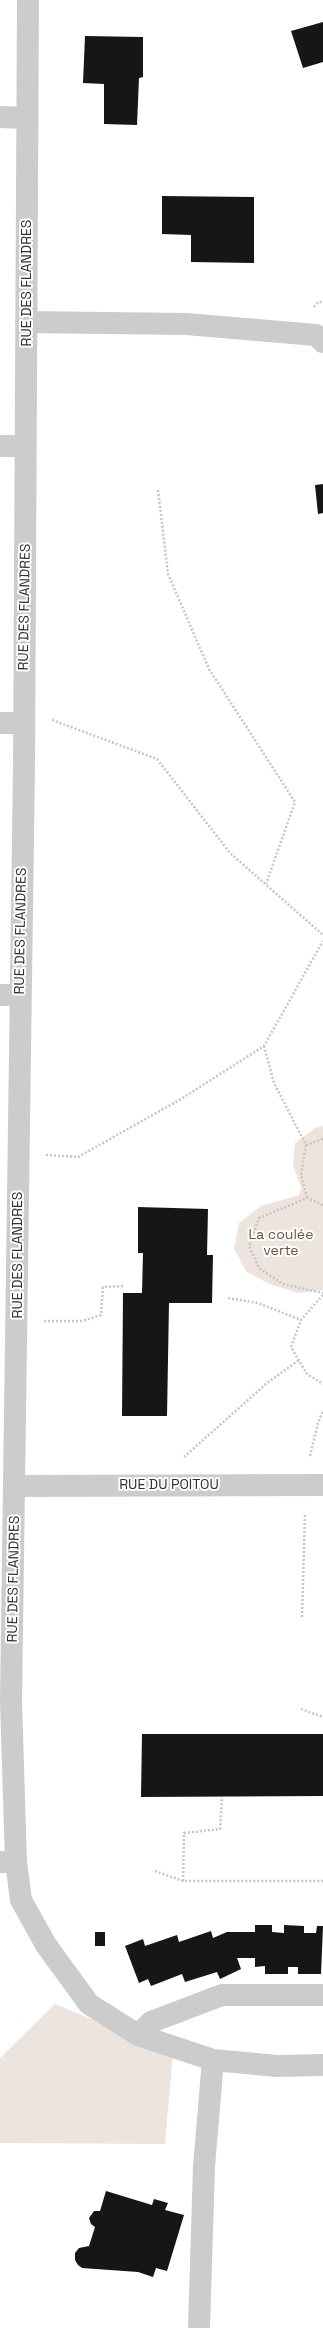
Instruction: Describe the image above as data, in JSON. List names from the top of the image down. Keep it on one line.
{"streets":{"street":["RUE DES FLANDRES","RUE DU POITOU"]},"crossings":[["RUE DES FLANDRES","RUE DU POITOU"]],"parks":["La coulée verte"]}
